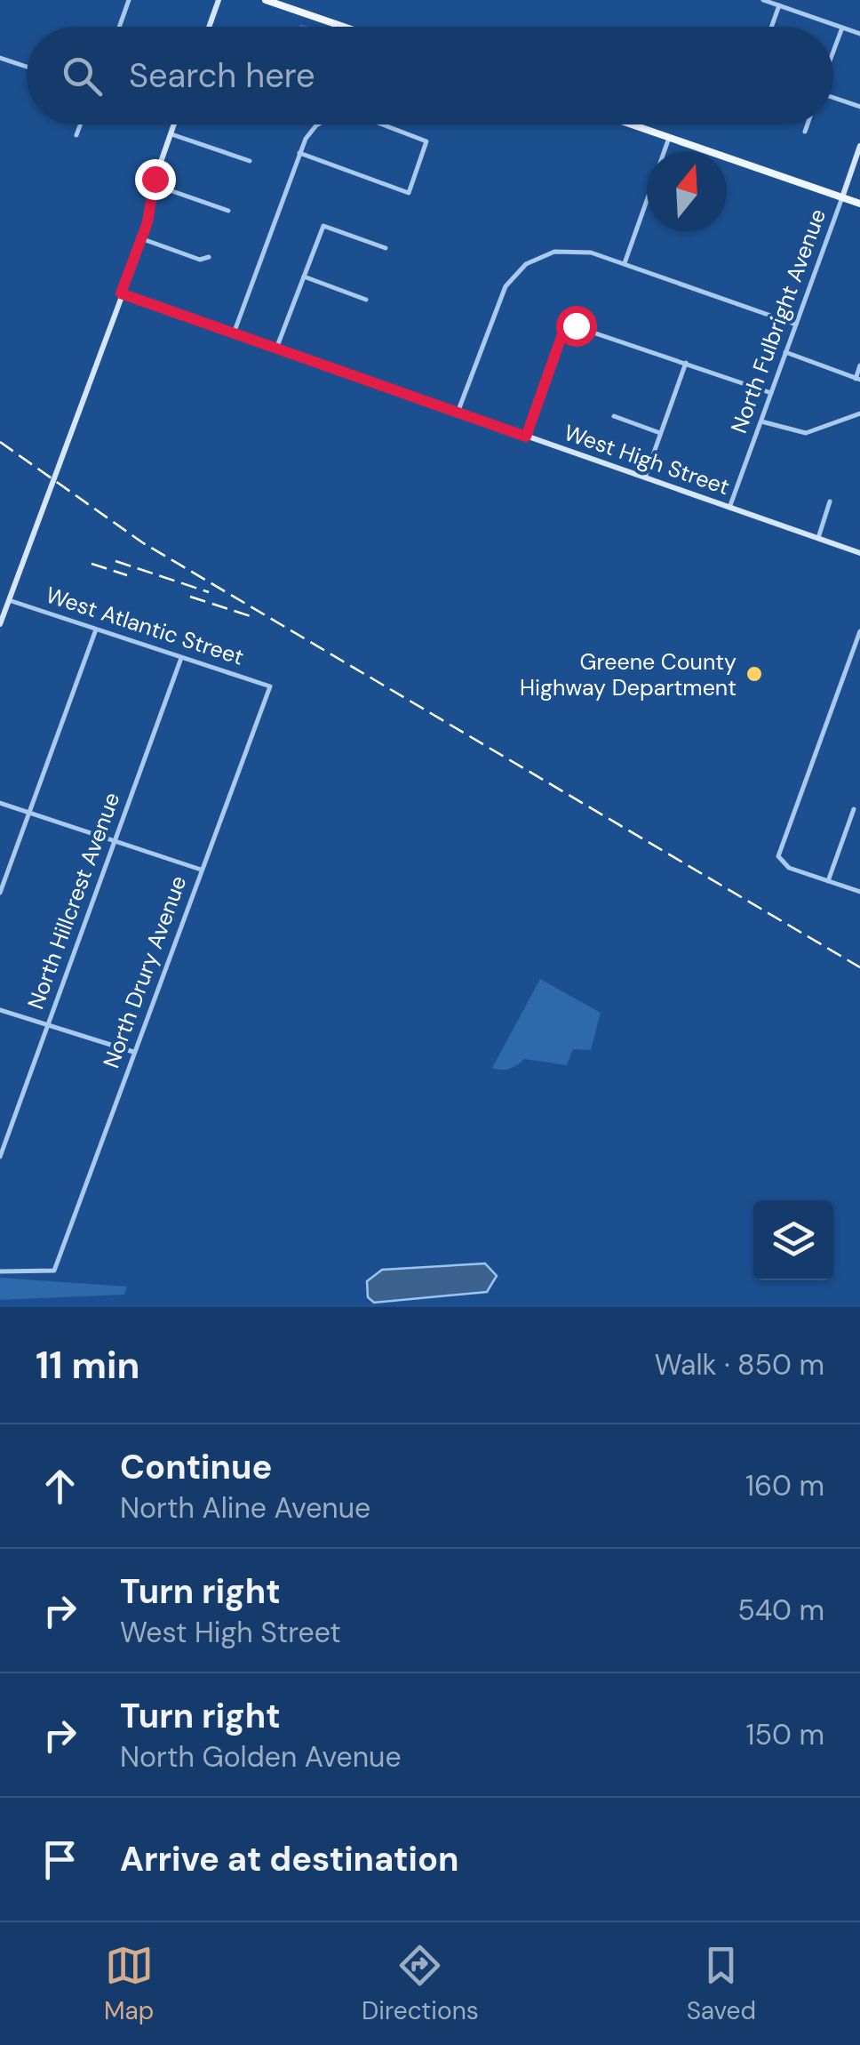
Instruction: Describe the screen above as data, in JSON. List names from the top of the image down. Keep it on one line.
{"streets":{"street":["North Fulbright Avenue","West High Street","West Atlantic Street","North Hillcrest Avenue","North Drury Avenue"]},"crossings":[["North Fulbright Avenue","West High Street"],["West Atlantic Street","North Hillcrest Avenue"],["West Atlantic Street","North Drury Avenue"]],"places":["Greene County Highway Department"],"north":"top","page":{"search":"Search here","heading":["11 min","Walk · 850 m"],"list":[["Continue","North Aline Avenue","160 m"],["Turn right","West High Street","540 m"],["Turn right","North Golden Avenue","150 m"],"Arrive at destination"],"nav":["Map","Directions","Saved"]}}
